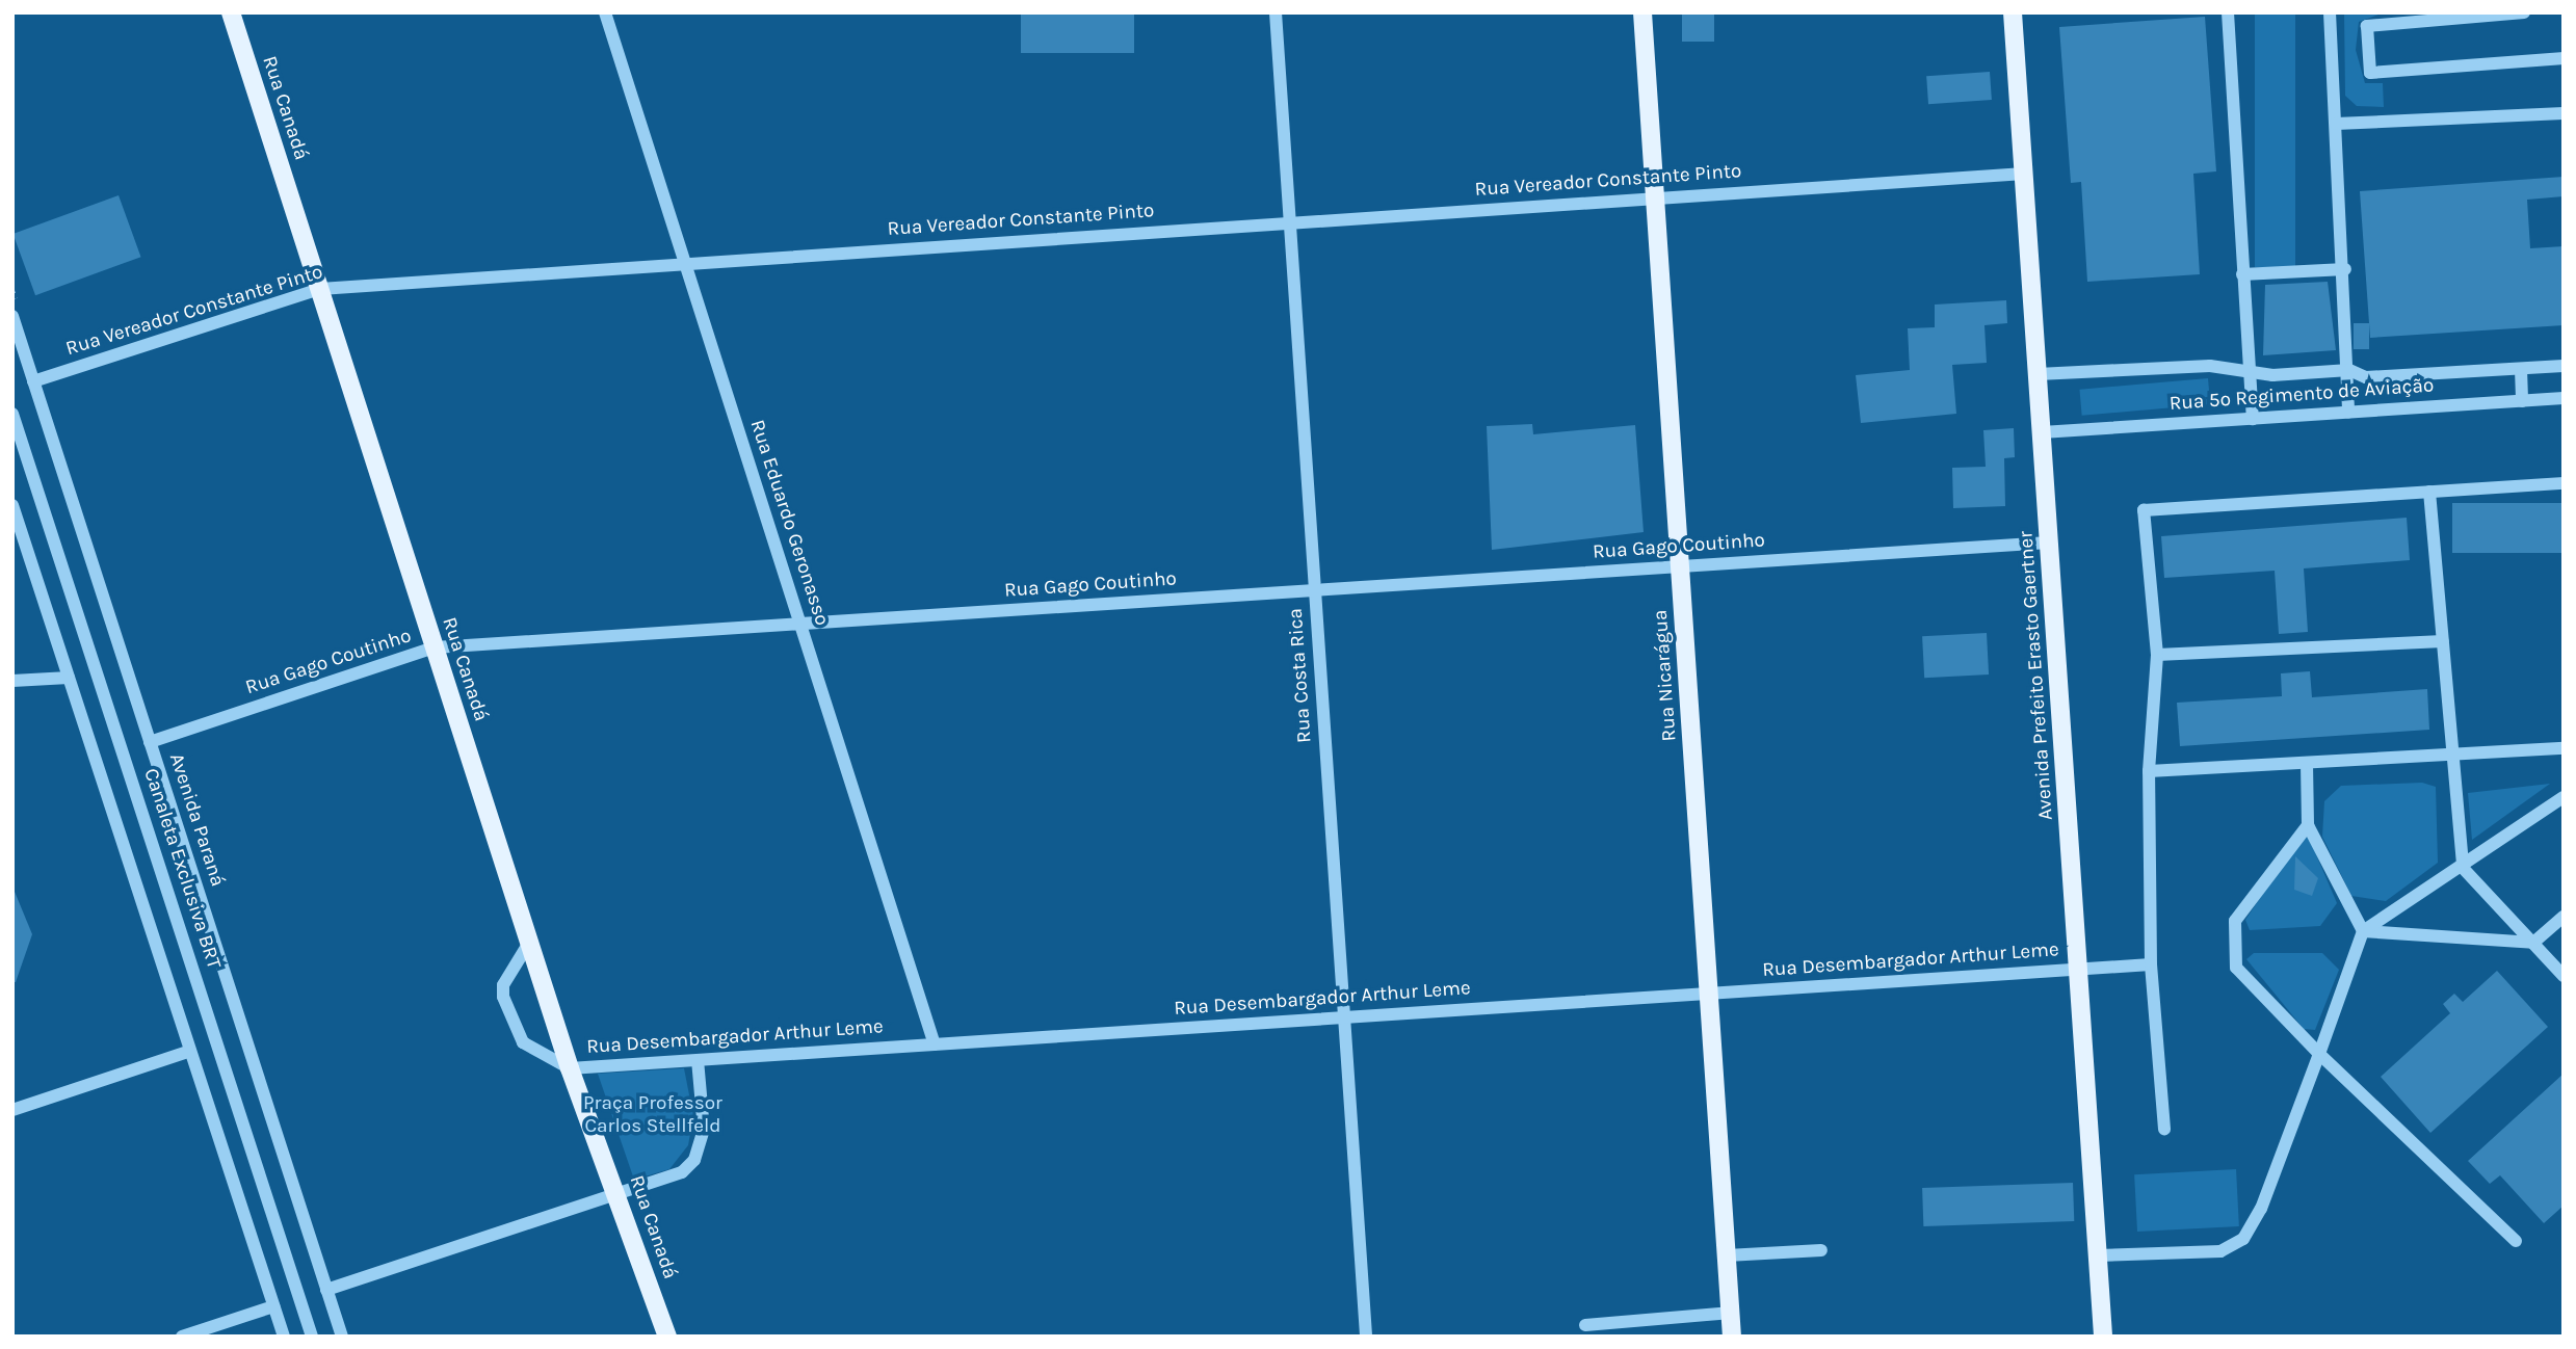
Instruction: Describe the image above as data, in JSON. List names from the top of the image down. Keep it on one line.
{"streets":{"main road":["Rua Canadá","Rua Nicarágua","Avenida Prefeito Erasto Gaertner"],"street":["Rua Vereador Constante Pinto","Rua 5º Regimento de Aviação","Rua Eduardo Geronasso","Rua Gago Coutinho","Rua Costa Rica","Avenida Paraná","Canaleta Exclusiva BRT","Rua Desembargador Arthur Leme"]},"crossings":[["Rua Canadá","Rua Vereador Constante Pinto"],["Rua Canadá","Rua Gago Coutinho"],["Rua Canadá","Rua Desembargador Arthur Leme"],["Rua Vereador Constante Pinto","Rua Eduardo Geronasso"],["Rua Vereador Constante Pinto","Rua Costa Rica"],["Rua Vereador Constante Pinto","Rua Nicarágua"],["Rua Vereador Constante Pinto","Avenida Prefeito Erasto Gaertner"],["Rua Vereador Constante Pinto","Avenida Paraná"],["Rua 5º Regimento de Aviação","Avenida Prefeito Erasto Gaertner"],["Rua Eduardo Geronasso","Rua Gago Coutinho"],["Rua Eduardo Geronasso","Rua Desembargador Arthur Leme"],["Rua Gago Coutinho","Rua Costa Rica"],["Rua Gago Coutinho","Rua Nicarágua"],["Rua Gago Coutinho","Avenida Prefeito Erasto Gaertner"],["Rua Gago Coutinho","Avenida Paraná"],["Rua Costa Rica","Rua Desembargador Arthur Leme"],["Rua Nicarágua","Rua Desembargador Arthur Leme"],["Avenida Prefeito Erasto Gaertner","Rua Desembargador Arthur Leme"]],"parks":["Praça Professor Carlos Stellfeld"]}
